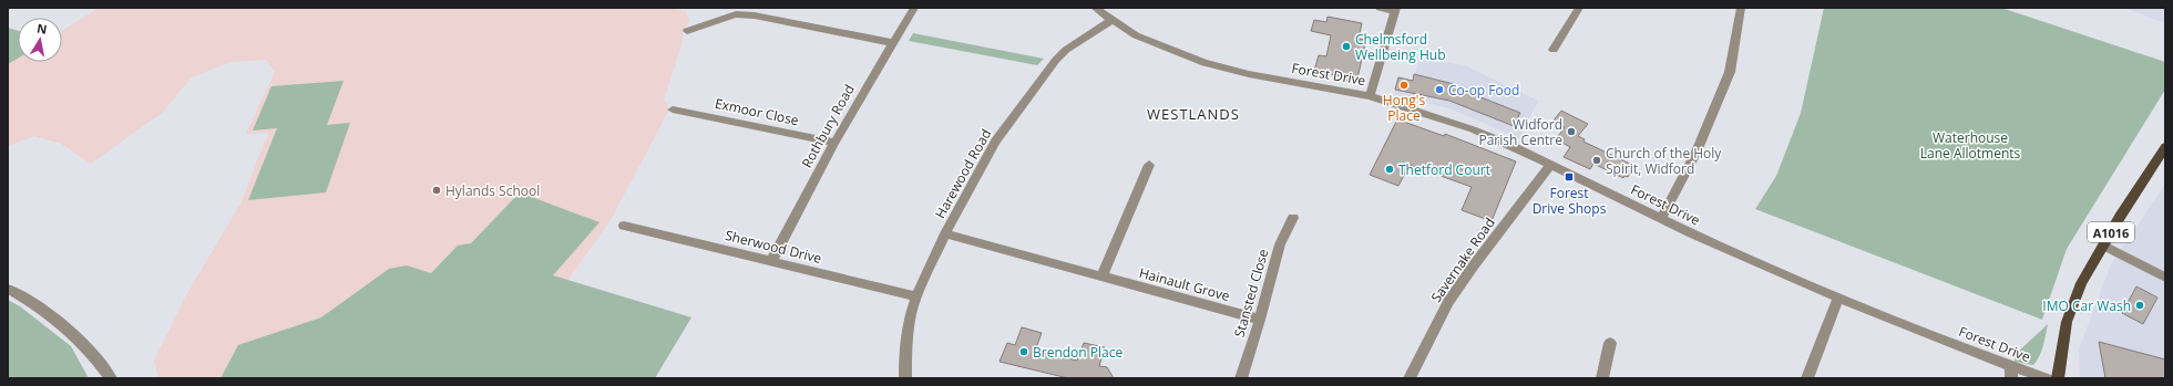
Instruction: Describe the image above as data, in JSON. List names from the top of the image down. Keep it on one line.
{"streets":{"main road":["A1016"],"street":["Forest Drive","Exmoor Close","Rothbury Road","Harewood Road","Sherwood Drive","Savernake Road","Hainault Grove","Stansted Close"]},"crossings":[["Forest Drive","Harewood Road"],["Forest Drive","Savernake Road"],["Exmoor Close","Rothbury Road"],["Rothbury Road","Sherwood Drive"],["Harewood Road","Sherwood Drive"],["Harewood Road","Hainault Grove"],["Hainault Grove","Stansted Close"]],"districts":["WESTLANDS"],"parks":["Waterhouse Lane Allotments"],"places":{"other":["Chelmsford Wellbeing Hub","Hong's Place","Co-op Food","Widford Parish Centre","Church of the Holy Spirit, Widford","Thetford Court","Hylands School","IMO Car Wash","Brendon Place"],"transit":["Forest Drive Shops"]},"north":"top"}
